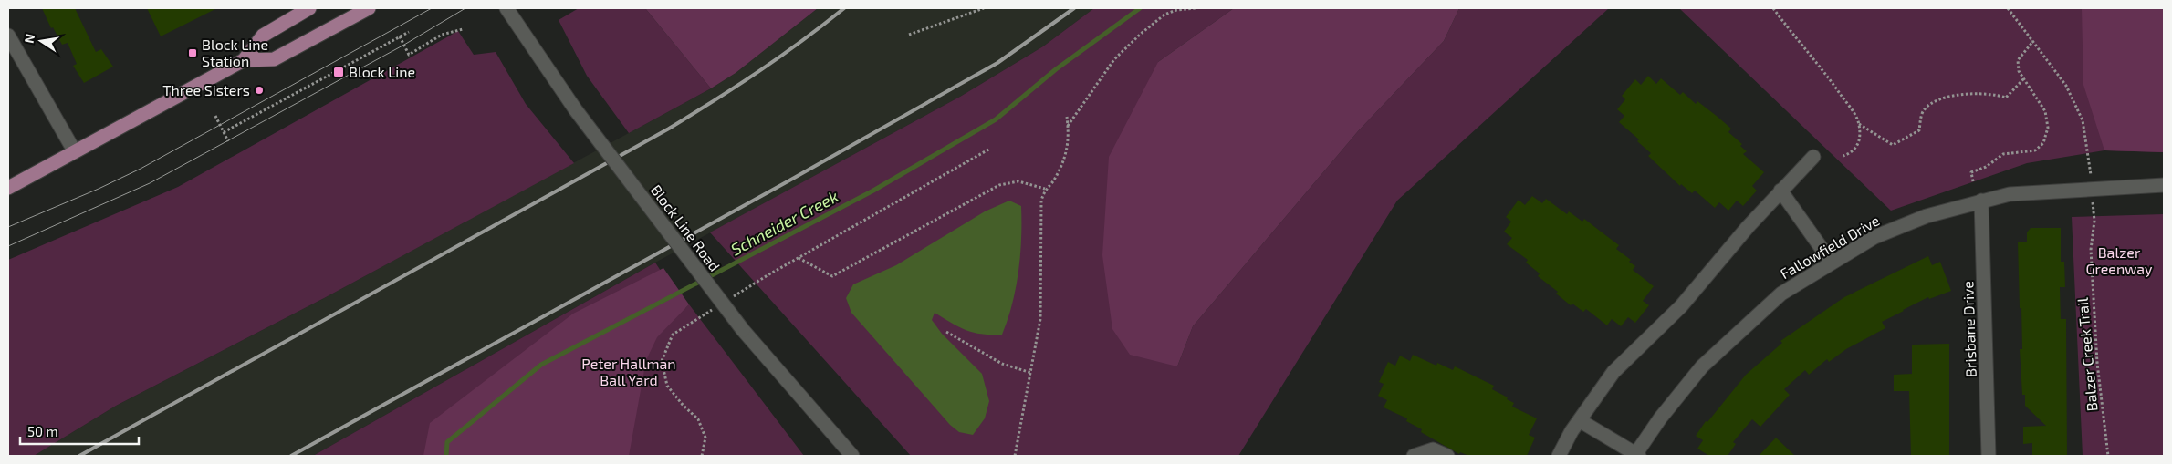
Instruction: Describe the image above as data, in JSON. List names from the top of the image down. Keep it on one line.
{"streets":{"street":["Block Line Road","Fallowfield Drive","Brisbane Drive"],"path":["Balzer Creek Trail"]},"crossings":[["Fallowfield Drive","Brisbane Drive"]],"water":["Schneider Creek"],"parks":["Balzer Greenway","Peter Hallman Ball Yard"],"places":{"transit":["Block Line Station","Block Line"],"other":["Three Sisters"]},"scale_bar":"50 m","north":"left"}
